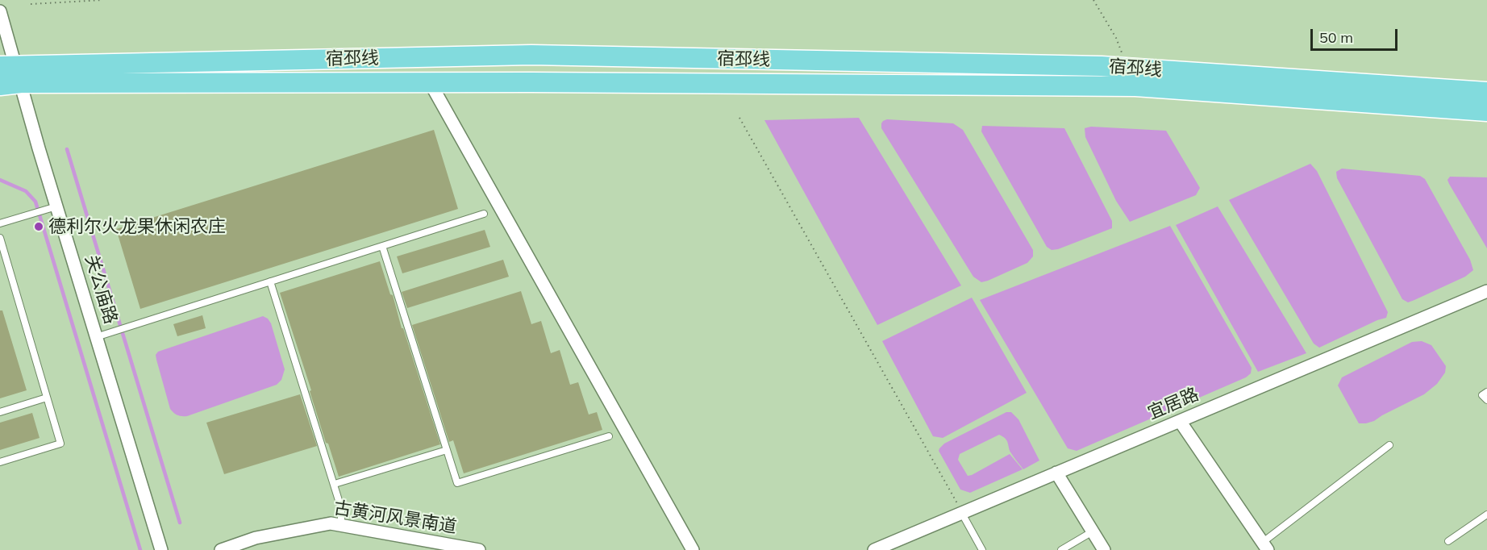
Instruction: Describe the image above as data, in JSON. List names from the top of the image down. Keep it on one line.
{"streets":{"main road":["宿邳线"],"street":["关公庙路","宜居路","古黄河风景南道"]},"crossings":[["宿邳线","关公庙路"]],"places":["德利尔火龙果休闲农庄"],"scale_bar":"50 m"}
